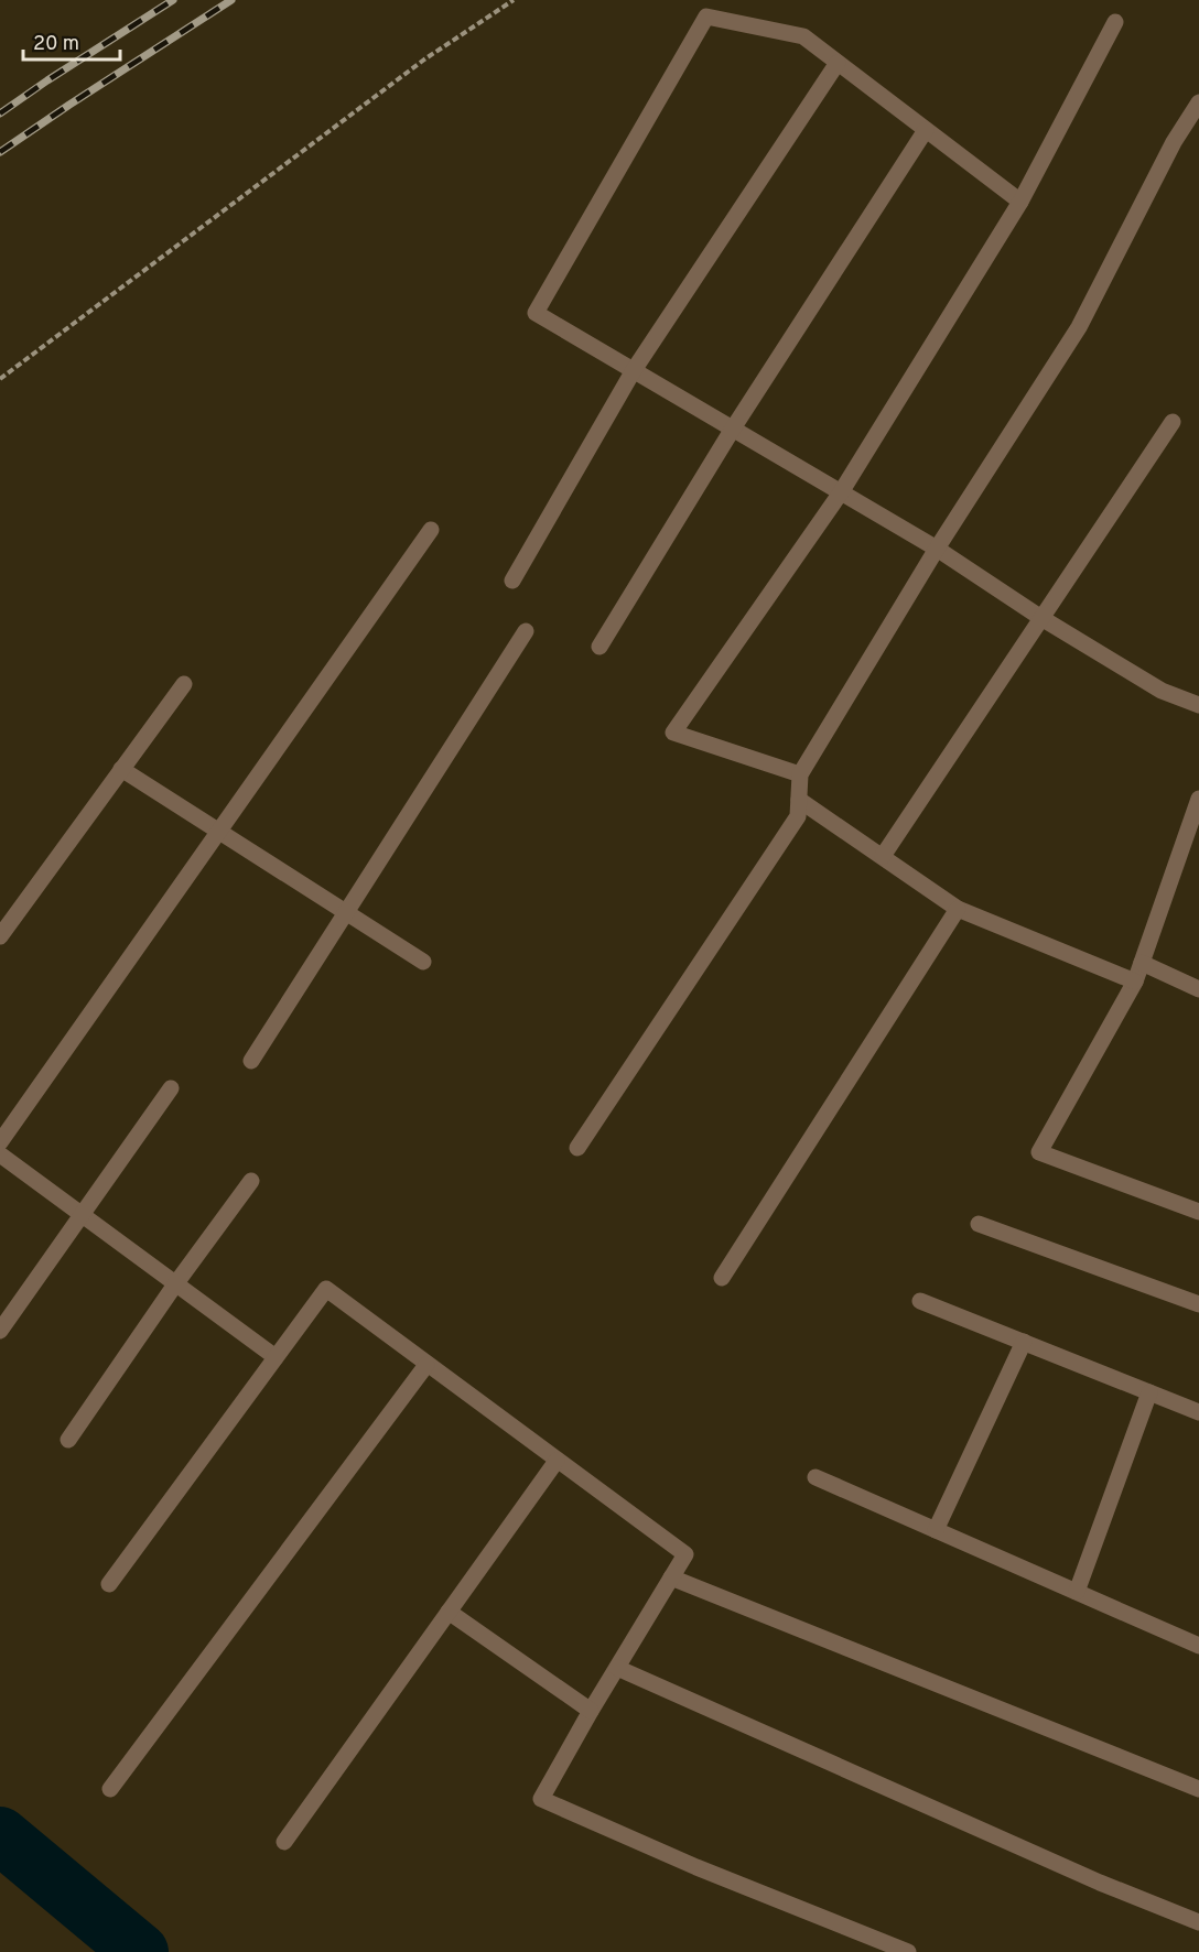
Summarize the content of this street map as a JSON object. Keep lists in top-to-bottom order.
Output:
{
  "scale_bar": "20 m"
}
